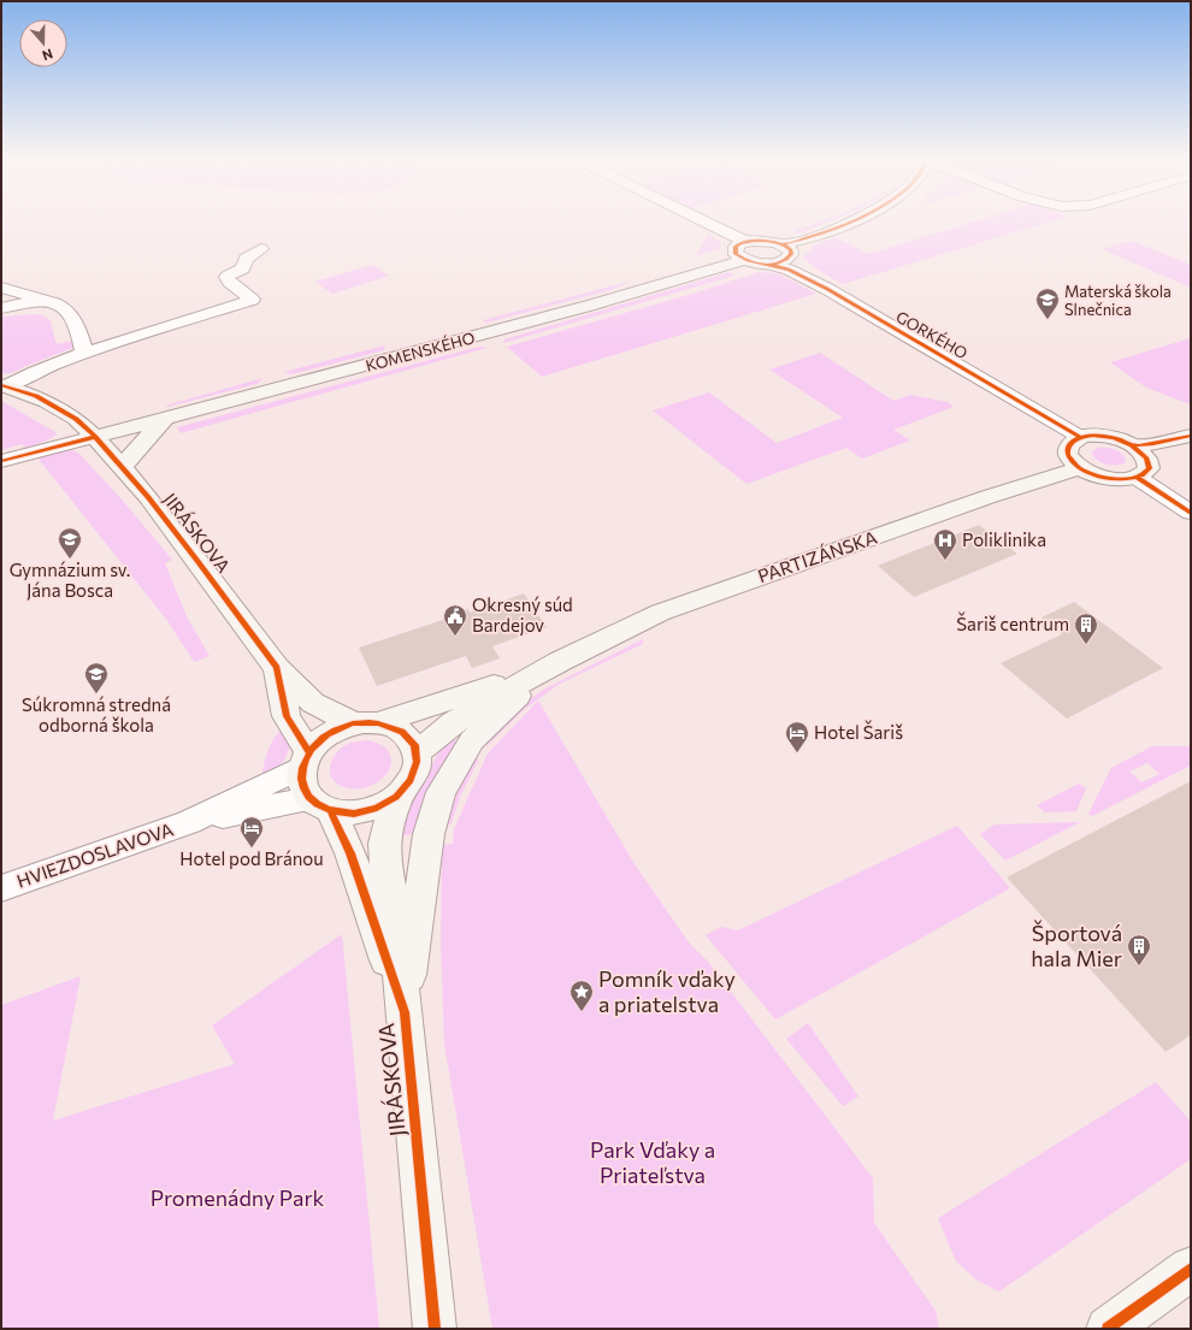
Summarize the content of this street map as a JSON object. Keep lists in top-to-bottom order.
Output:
{
  "streets": {
    "street": [
      "GORKÉHO",
      "KOMENSKÉHO",
      "JIRÁSKOVA",
      "PARTIZÁNSKA",
      "HVIEZDOSLAVOVA"
    ]
  },
  "crossings": [
    ["KOMENSKÉHO", "JIRÁSKOVA"],
    ["JIRÁSKOVA", "PARTIZÁNSKA"],
    ["JIRÁSKOVA", "HVIEZDOSLAVOVA"],
    ["PARTIZÁNSKA", "HVIEZDOSLAVOVA"]
  ],
  "parks": ["Park Vďaky a Priateľstva", "Promenádny Park"],
  "places": {
    "school or university": ["Materská škola Slnečnica", "Gymnázium sv. Jána Bosca", "Súkromná stredná odborná škola"],
    "hospital": ["Poliklinika"],
    "public building": ["Okresný súd Bardejov"],
    "building": ["Šariš centrum", "Športová hala Mier"],
    "hotel": ["Hotel Šariš", "Hotel pod Bránou"],
    "place": ["Pomník vďaky a priatelstva"]
  },
  "north": "bottom"
}
